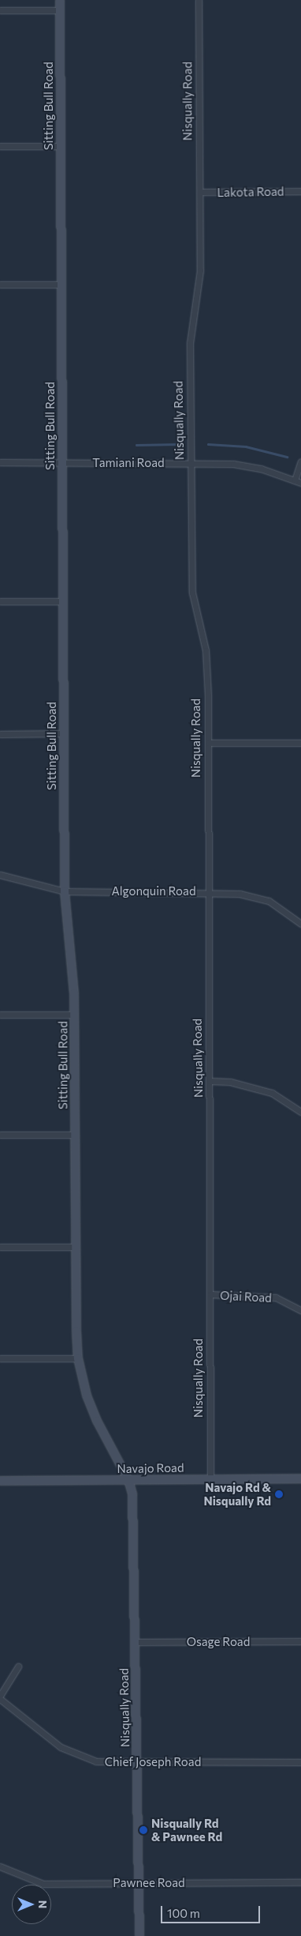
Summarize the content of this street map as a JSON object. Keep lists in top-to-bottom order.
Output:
{
  "streets": {
    "street": [
      "Nisqually Road",
      "Sitting Bull Road",
      "Lakota Road",
      "Tamiani Road",
      "Algonquin Road",
      "Ojai Road",
      "Navajo Road",
      "Osage Road",
      "Chief Joseph Road",
      "Pawnee Road"
    ]
  },
  "crossings": [
    ["Nisqually Road", "Sitting Bull Road"],
    ["Nisqually Road", "Lakota Road"],
    ["Nisqually Road", "Tamiani Road"],
    ["Nisqually Road", "Algonquin Road"],
    ["Nisqually Road", "Ojai Road"],
    ["Nisqually Road", "Navajo Road"],
    ["Nisqually Road", "Osage Road"],
    ["Nisqually Road", "Chief Joseph Road"],
    ["Nisqually Road", "Pawnee Road"],
    ["Sitting Bull Road", "Tamiani Road"],
    ["Sitting Bull Road", "Algonquin Road"],
    ["Sitting Bull Road", "Navajo Road"]
  ],
  "places": ["Navajo Rd & Nisqually Rd", "Nisqually Rd & Pawnee Rd"],
  "scale_bar": "100 m",
  "north": "right"
}
